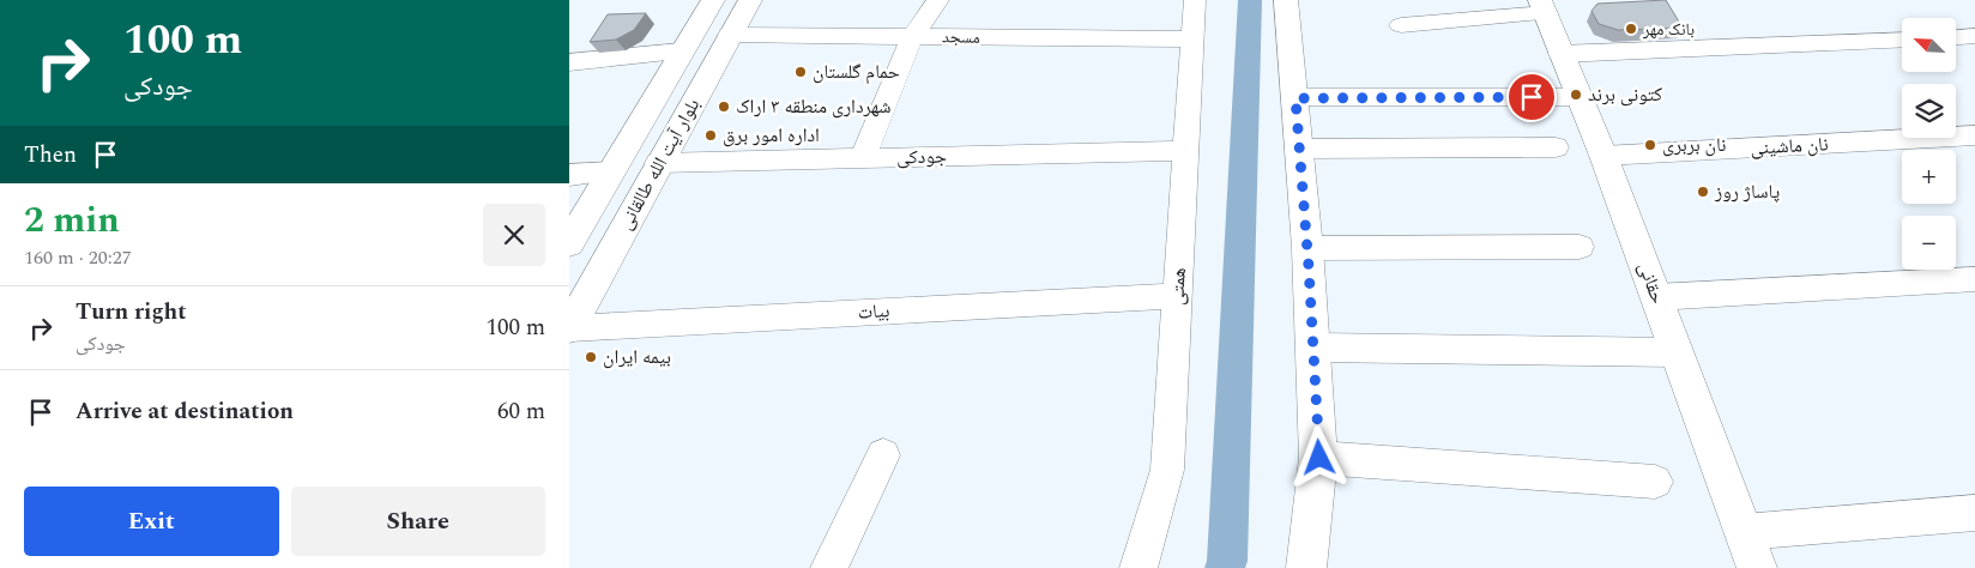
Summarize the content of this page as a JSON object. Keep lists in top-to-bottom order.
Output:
{
  "streets": {
    "street": [
      "مسجد",
      "نان ماشینی",
      "جودکی",
      "بلوار آیت الله طالقانی",
      "حقانی",
      "همتی",
      "بیات"
    ]
  },
  "crossings": [
    ["مسجد", "بلوار آیت الله طالقانی"],
    ["مسجد", "همتی"],
    ["نان ماشینی", "حقانی"],
    ["جودکی", "بلوار آیت الله طالقانی"],
    ["جودکی", "همتی"],
    ["بلوار آیت الله طالقانی", "بیات"],
    ["همتی", "بیات"]
  ],
  "places": [
    "بانک مهر",
    "حمام گلستان",
    "کتونی برند",
    "شهرداری منطقه ۳ اراک",
    "اداره امور برق",
    "نان بربری",
    "پاساژ روز",
    "بیمه ایران"
  ],
  "north": "top left",
  "page": {
    "turn": ["100 m", "جودکی"],
    "map_buttons": ["+", "−"],
    "then": "Then",
    "heading": ["2 min", "160 m · 20:27"],
    "list": [
      {
        "name": "Turn right",
        "note": "جودکی",
        "value": "100 m"
      },
      {
        "name": "Arrive at destination",
        "value": "60 m"
      }
    ],
    "buttons": ["Exit", "Share"]
  }
}
